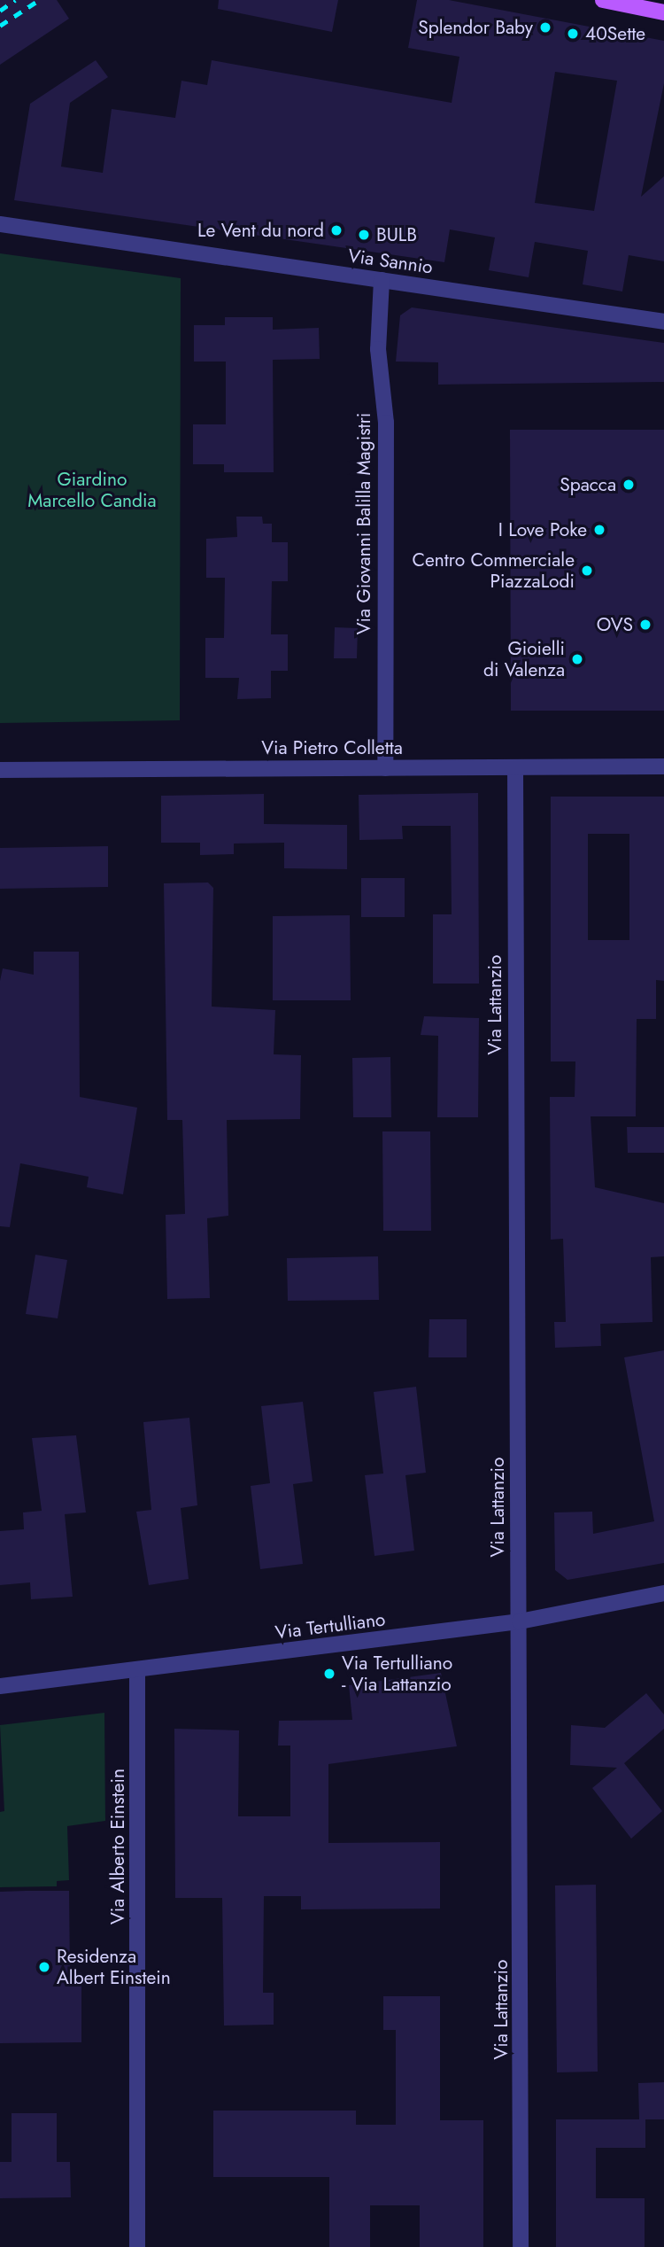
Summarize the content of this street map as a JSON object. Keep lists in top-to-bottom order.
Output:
{
  "streets": {
    "street": [
      "Via Sannio",
      "Via Giovanni Balilla Magistri",
      "Via Pietro Colletta",
      "Via Lattanzio",
      "Via Tertulliano",
      "Via Alberto Einstein"
    ]
  },
  "crossings": [
    ["Via Sannio", "Via Giovanni Balilla Magistri"],
    ["Via Giovanni Balilla Magistri", "Via Pietro Colletta"],
    ["Via Pietro Colletta", "Via Lattanzio"],
    ["Via Lattanzio", "Via Tertulliano"],
    ["Via Tertulliano", "Via Alberto Einstein"]
  ],
  "parks": ["Giardino Marcello Candia"],
  "places": [
    "Splendor Baby",
    "40Sette",
    "Le Vent du nord",
    "BULB",
    "Spacca",
    "I Love Poke",
    "Centro Commerciale PiazzaLodi",
    "OVS",
    "Gioielli di Valenza",
    "Via Tertulliano - Via Lattanzio",
    "Residenza Albert Einstein"
  ]
}
